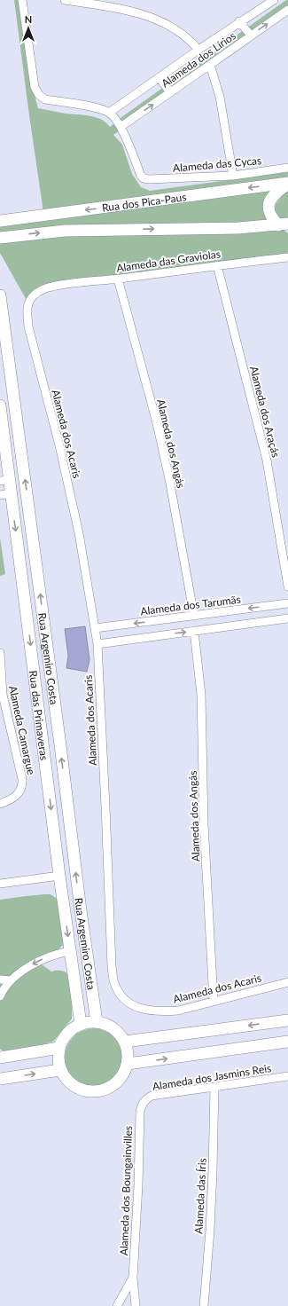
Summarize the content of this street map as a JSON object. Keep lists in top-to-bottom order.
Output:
{
  "streets": {
    "street": [
      "Alameda dos Lírios",
      "Alameda das Cycas",
      "Rua dos Pica-Paus",
      "Alameda das Graviolas",
      "Alameda dos Araçás",
      "Alameda dos Acaris",
      "Alameda dos Angás",
      "Alameda dos Tarumãs",
      "Rua Argemiro Costa",
      "Rua das Primaveras",
      "Alameda Camargue",
      "Alameda dos Jasmins Reis",
      "Alameda dos Boungainvilles",
      "Alameda das Íris"
    ]
  },
  "crossings": [
    ["Alameda dos Lírios", "Alameda das Cycas"],
    ["Alameda das Graviolas", "Alameda dos Araçás"],
    ["Alameda das Graviolas", "Alameda dos Acaris"],
    ["Alameda das Graviolas", "Alameda dos Angás"],
    ["Alameda dos Acaris", "Alameda dos Angás"],
    ["Alameda dos Acaris", "Alameda dos Tarumãs"],
    ["Alameda dos Angás", "Alameda dos Tarumãs"],
    ["Rua Argemiro Costa", "Rua das Primaveras"],
    ["Alameda dos Jasmins Reis", "Alameda dos Boungainvilles"],
    ["Alameda dos Jasmins Reis", "Alameda das Íris"]
  ],
  "one_way": ["Rua Argemiro Costa", "Rua das Primaveras"],
  "north": "top"
}
